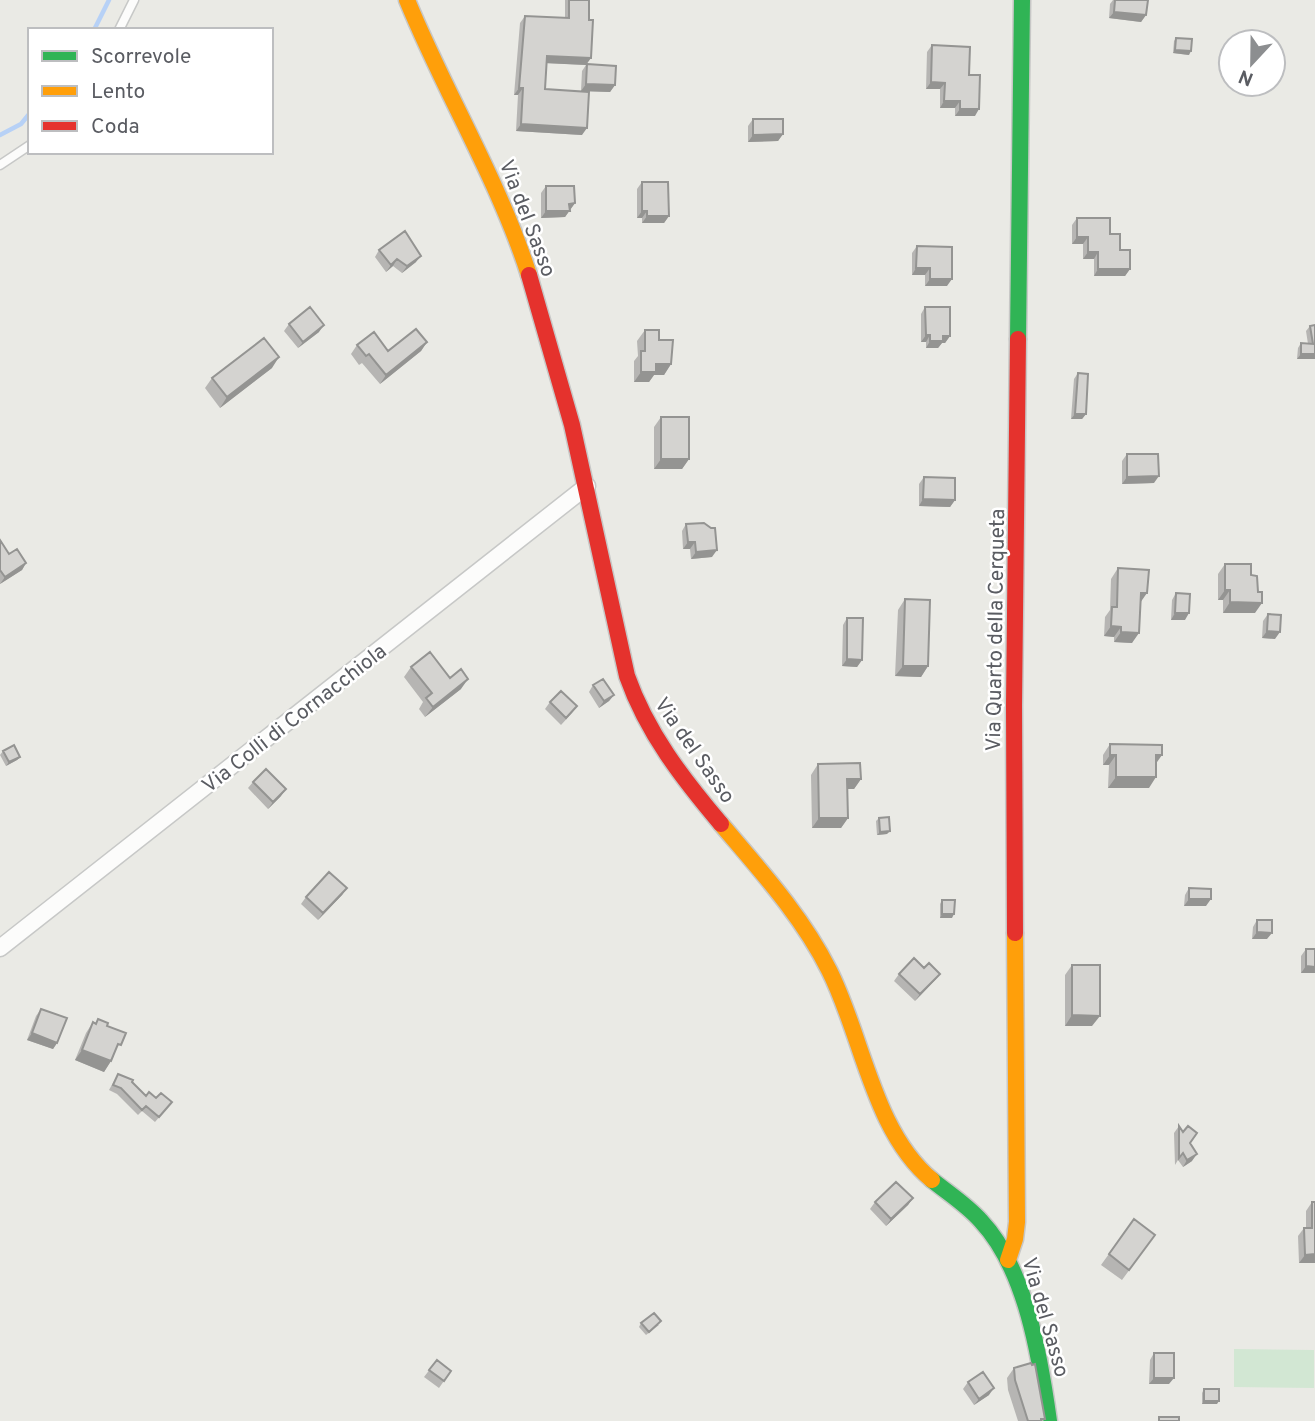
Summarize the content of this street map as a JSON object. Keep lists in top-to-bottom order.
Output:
{
  "streets": {
    "street": ["Via del Sasso", "Via Quarto della Cerqueta", "Via Colli di Cornacchiola"]
  },
  "crossings": [
    ["Via del Sasso", "Via Quarto della Cerqueta"],
    ["Via del Sasso", "Via Colli di Cornacchiola"]
  ],
  "legend": ["Scorrevole", "Lento", "Coda"],
  "north": "bottom"
}
